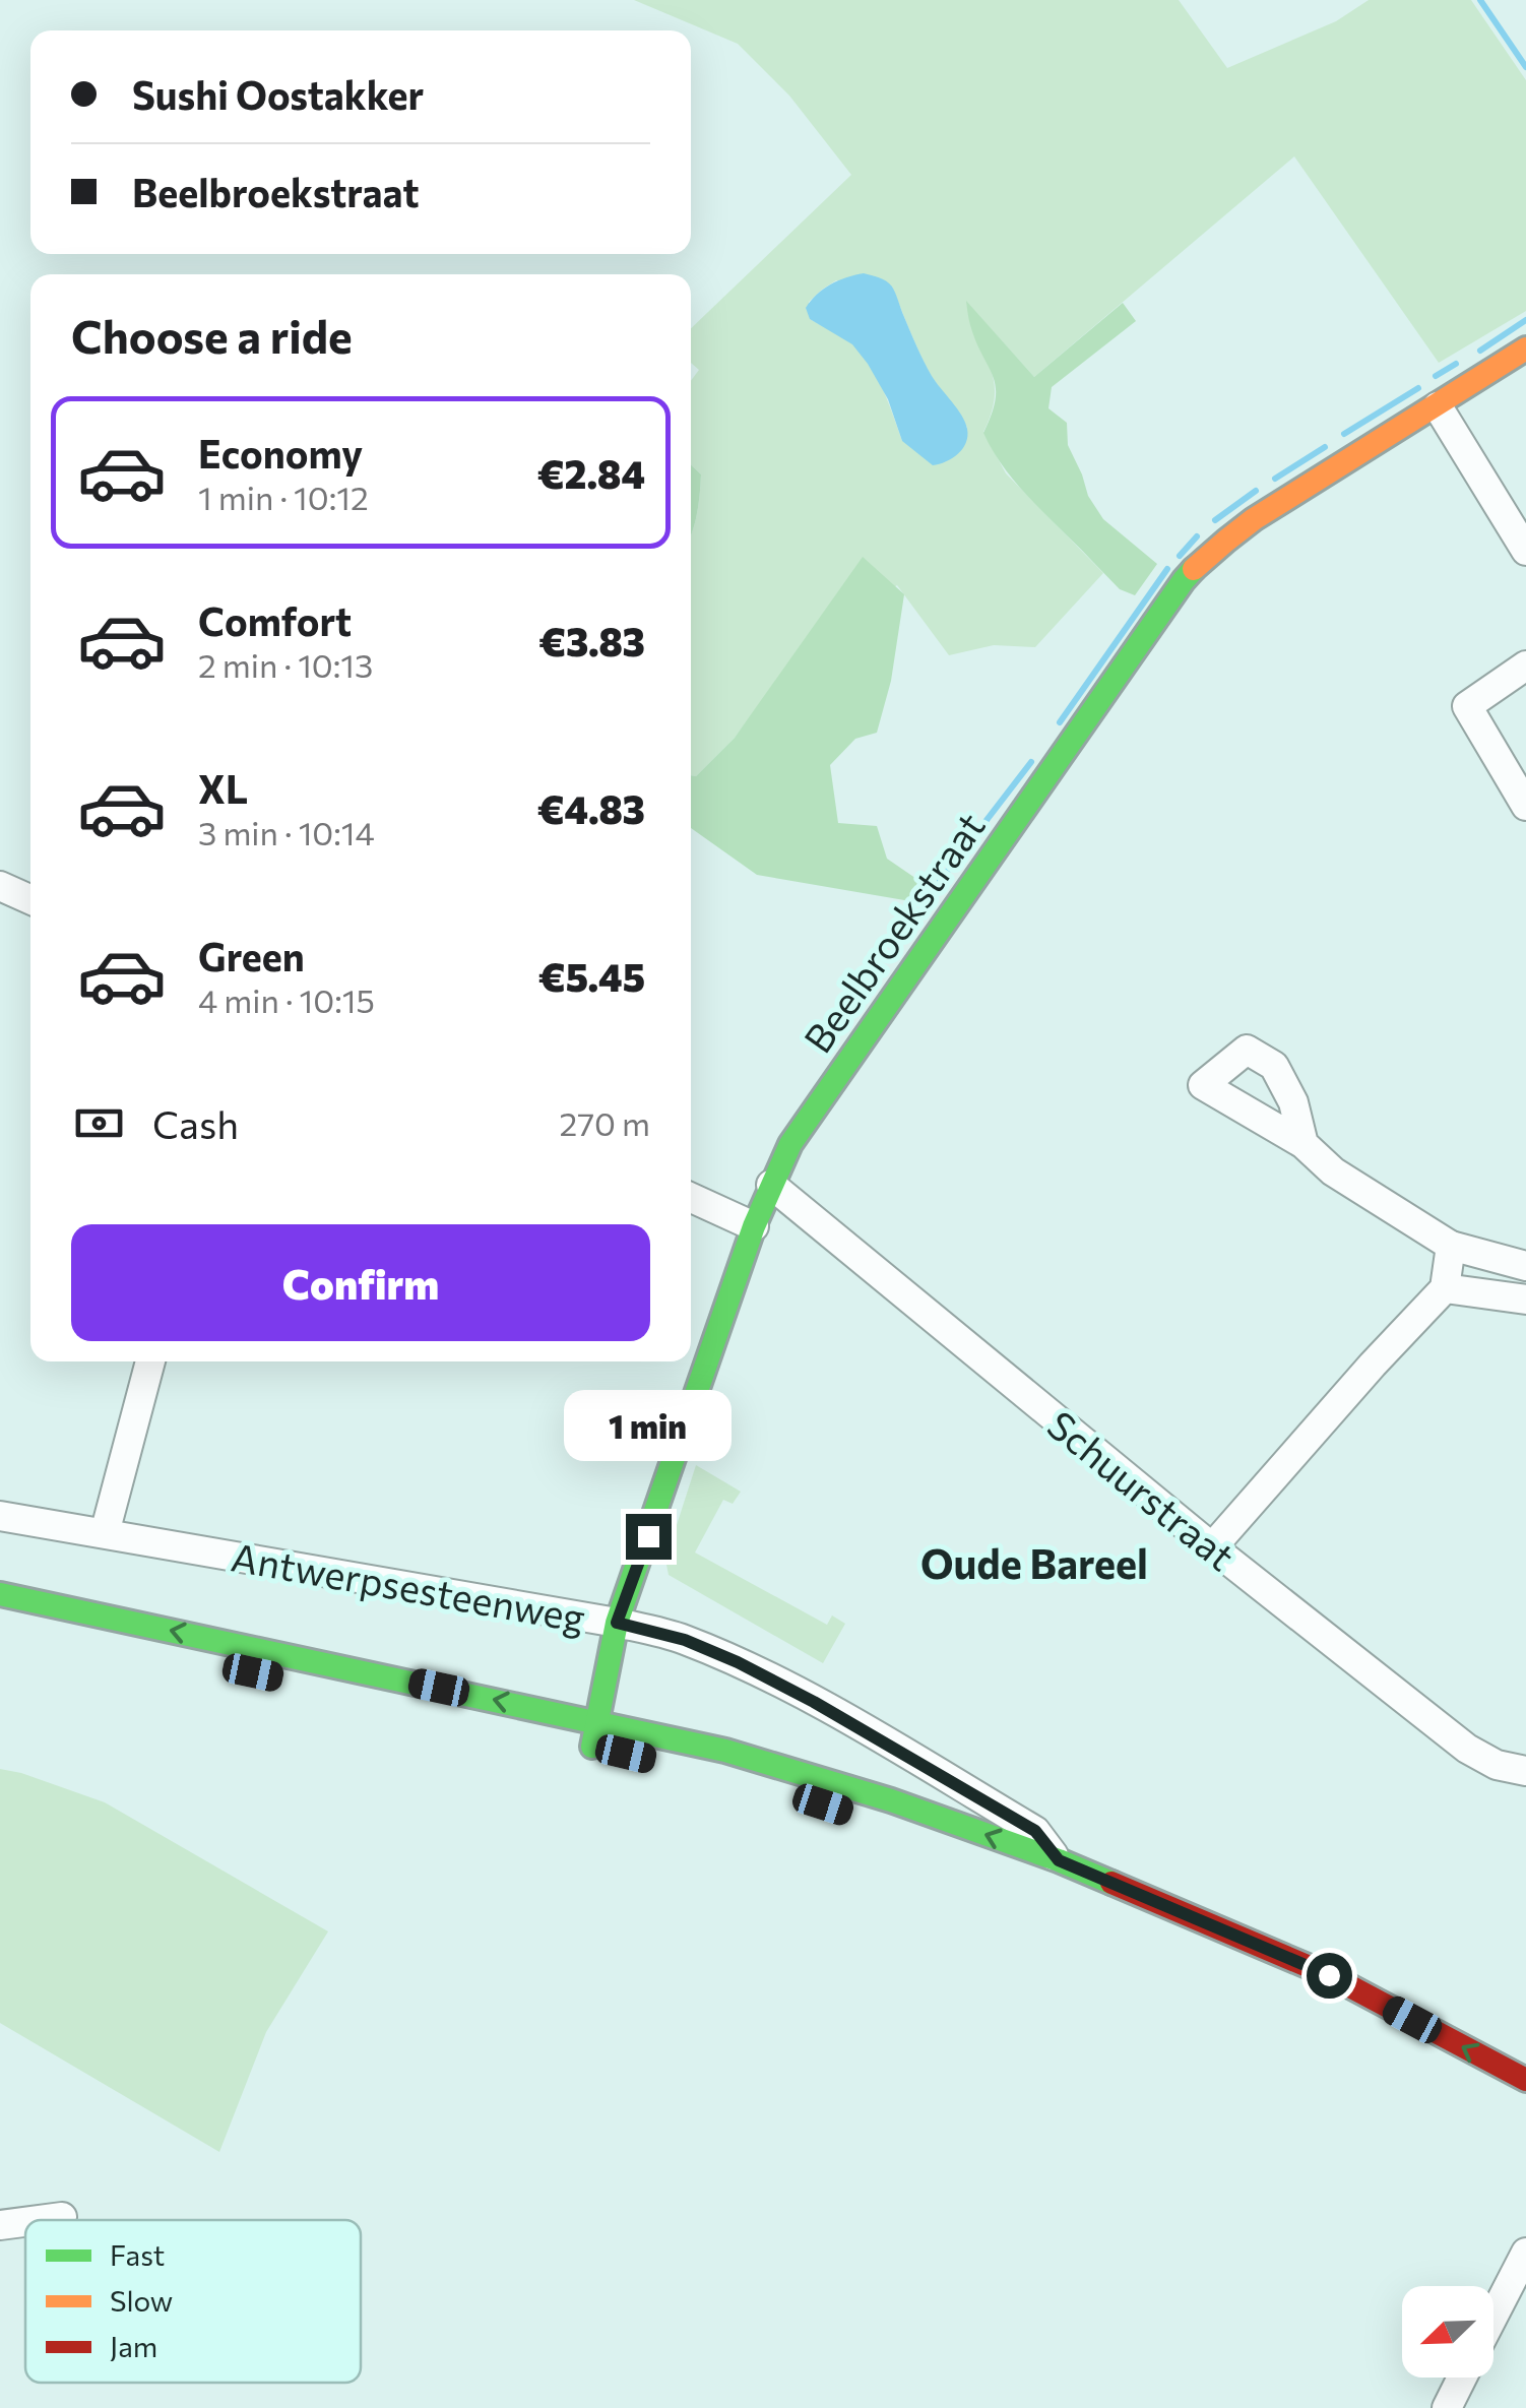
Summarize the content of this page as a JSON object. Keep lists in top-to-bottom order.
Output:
{
  "streets": {
    "main road": ["Beelbroekstraat", "Antwerpsesteenweg"],
    "street": ["Schuurstraat"]
  },
  "crossings": [
    ["Beelbroekstraat", "Schuurstraat"],
    ["Beelbroekstraat", "Antwerpsesteenweg"]
  ],
  "districts": ["Oude Bareel"],
  "legend": ["Fast", "Slow", "Jam"],
  "north": "bottom left",
  "page": {
    "banner": ["Sushi Oostakker", "Beelbroekstraat"],
    "heading": "Choose a ride",
    "list": [
      {
        "name": "Economy",
        "note": "1 min · 10:12",
        "value": "€2.84"
      },
      {
        "name": "Comfort",
        "note": "2 min · 10:13",
        "value": "€3.83"
      },
      {
        "name": "XL",
        "note": "3 min · 10:14",
        "value": "€4.83"
      },
      {
        "name": "Green",
        "note": "4 min · 10:15",
        "value": "€5.45"
      }
    ],
    "pay": ["Cash", "270 m"],
    "buttons": "Confirm",
    "bubble": "1 min"
  }
}
